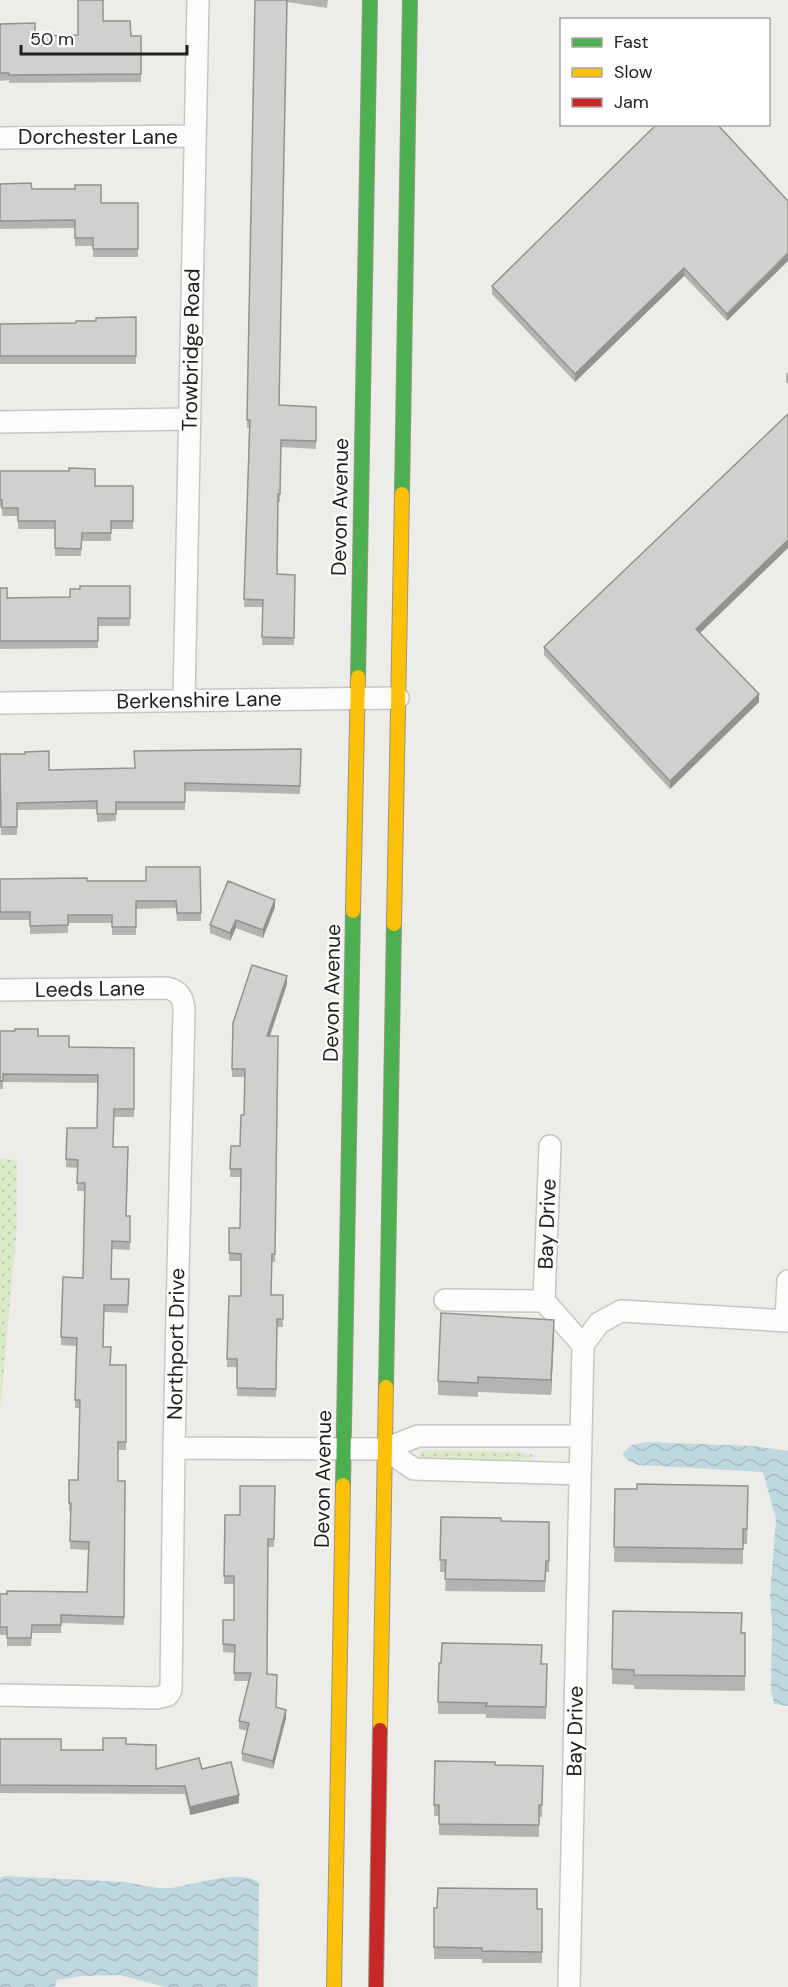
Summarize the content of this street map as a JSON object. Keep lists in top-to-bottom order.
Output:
{
  "streets": {
    "main road": ["Devon Avenue"],
    "street": [
      "Dorchester Lane",
      "Trowbridge Road",
      "Berkenshire Lane",
      "Leeds Lane",
      "Bay Drive",
      "Northport Drive"
    ]
  },
  "crossings": [
    ["Dorchester Lane", "Trowbridge Road"],
    ["Trowbridge Road", "Berkenshire Lane"],
    ["Devon Avenue", "Berkenshire Lane"],
    ["Leeds Lane", "Northport Drive"]
  ],
  "legend": ["Fast", "Slow", "Jam"],
  "scale_bar": "50 m"
}
